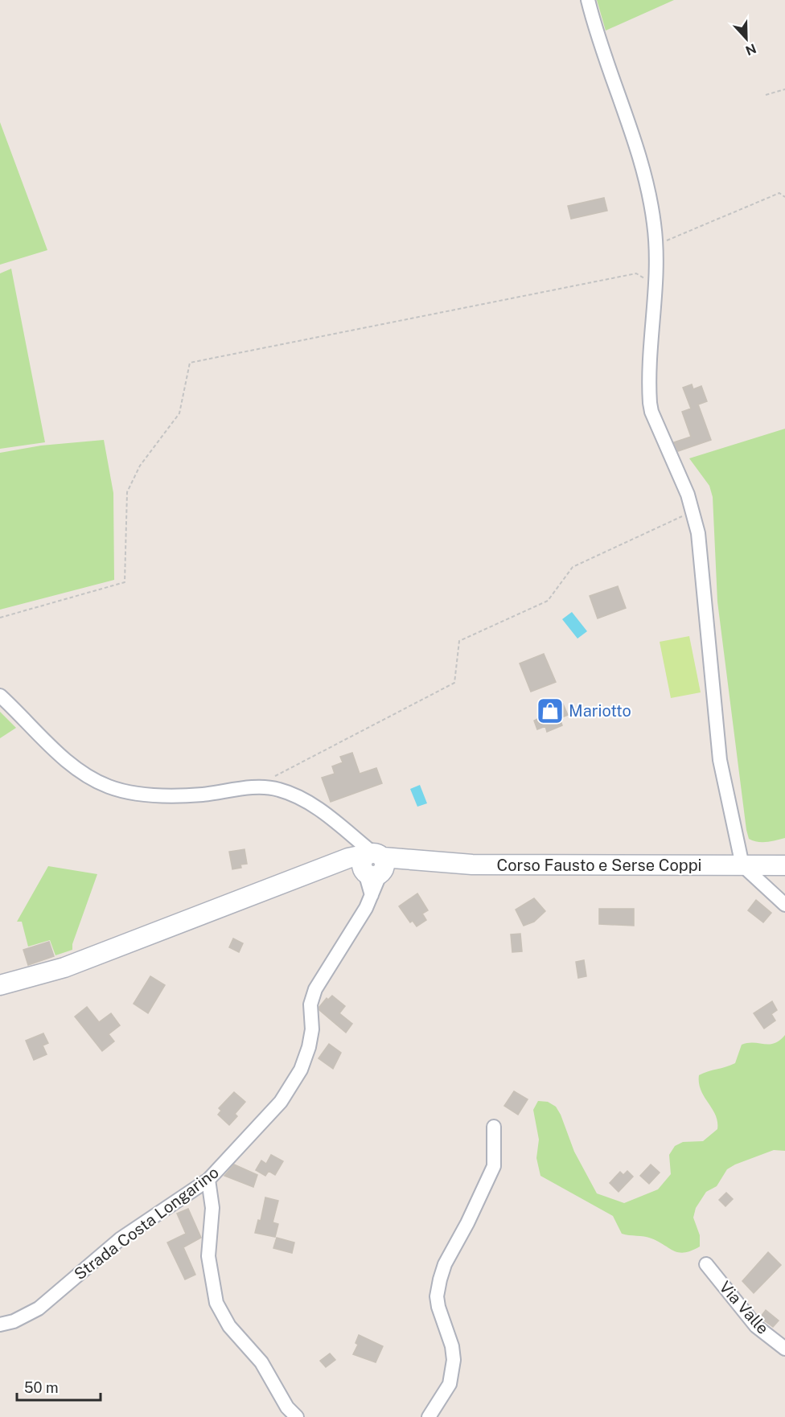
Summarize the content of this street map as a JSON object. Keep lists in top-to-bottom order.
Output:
{
  "streets": {
    "street": ["Corso Fausto e Serse Coppi", "Strada Costa Longarino", "Via Valle"]
  },
  "crossings": [
    ["Corso Fausto e Serse Coppi", "Strada Costa Longarino"]
  ],
  "places": {
    "shop": ["Mariotto"]
  },
  "scale_bar": "50 m",
  "north": "bottom"
}
